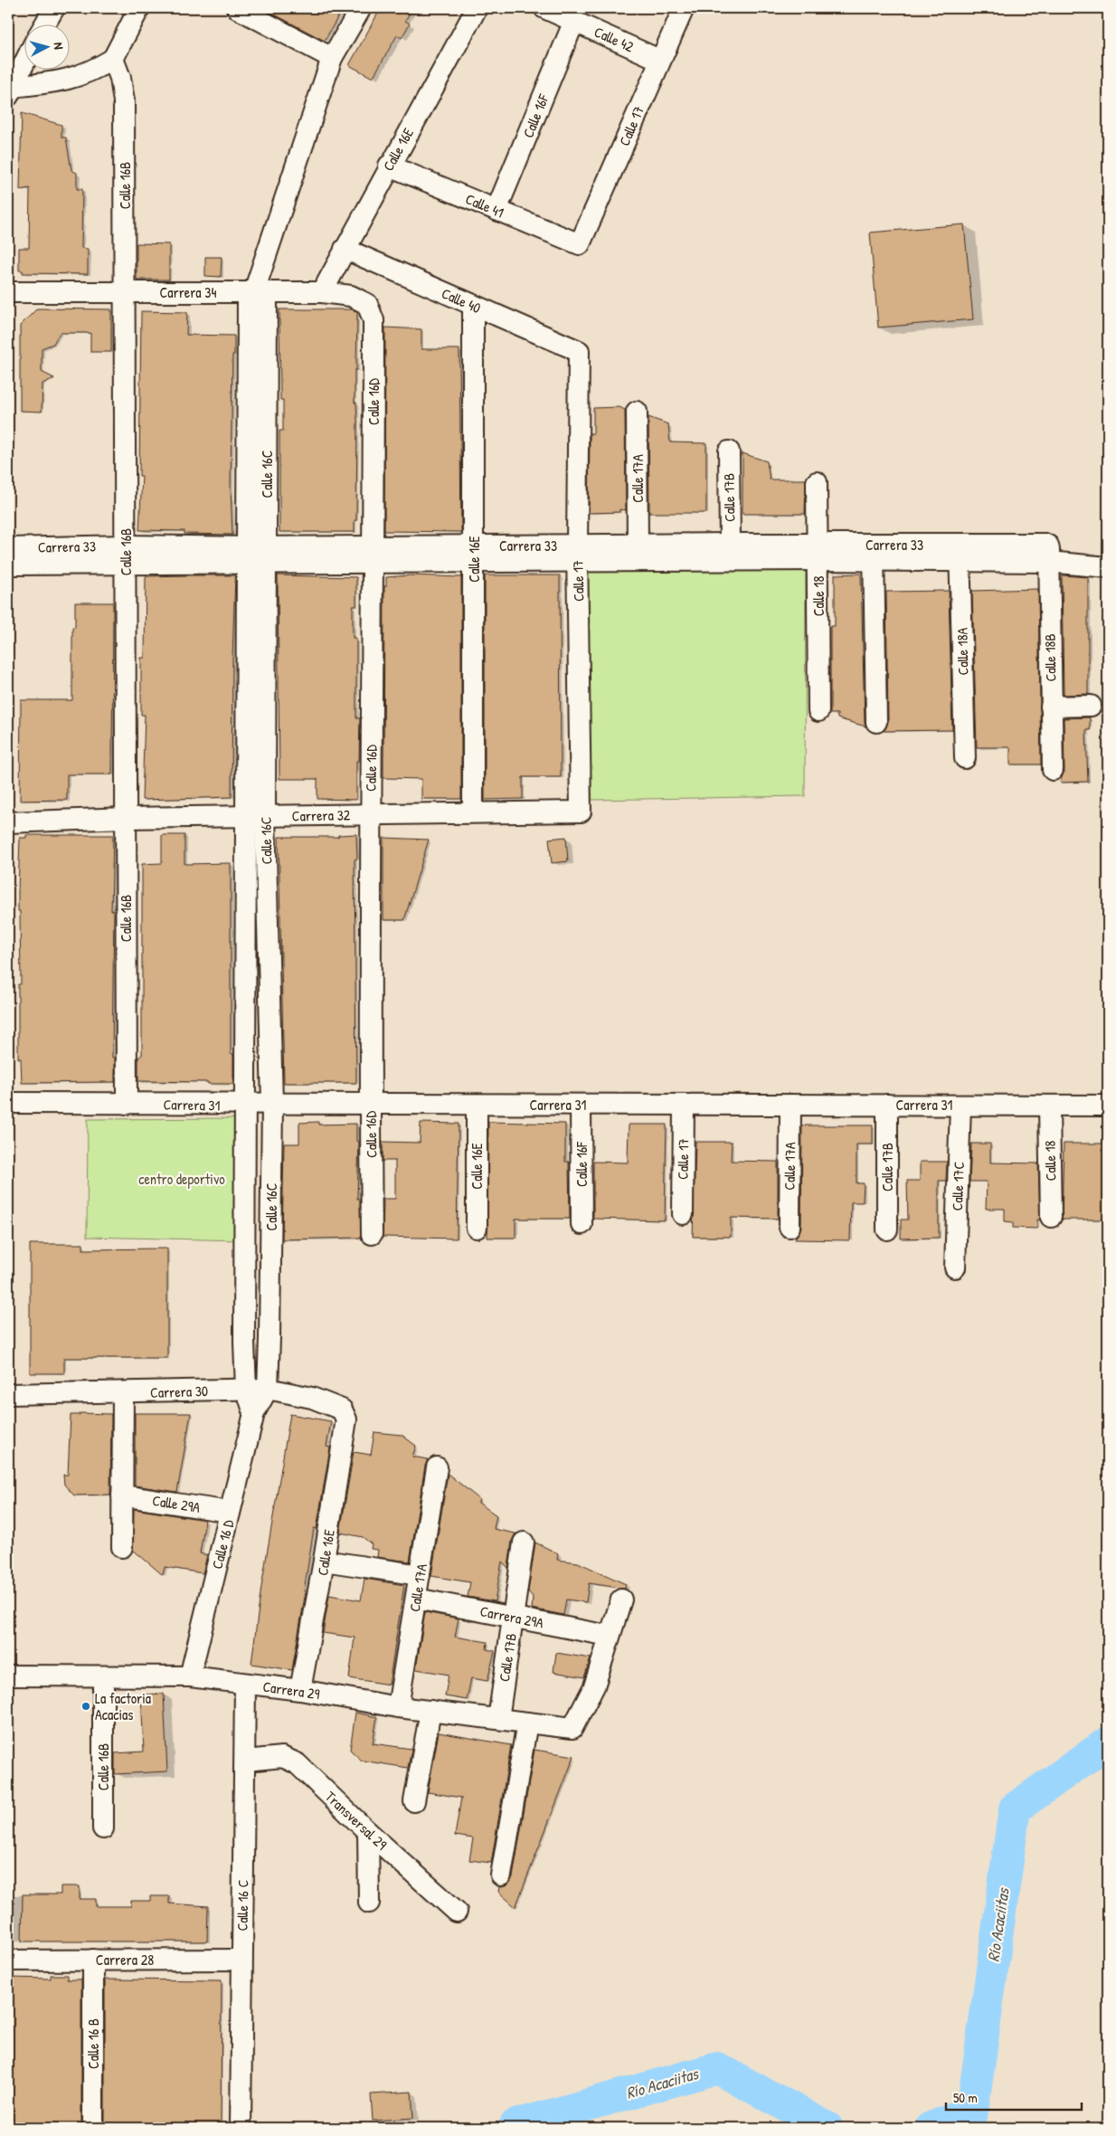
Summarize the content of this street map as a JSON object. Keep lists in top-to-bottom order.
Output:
{
  "streets": {
    "street": [
      "Calle 42",
      "Calle 16F",
      "Calle 17",
      "Calle 16E",
      "Calle 16B",
      "Calle 41",
      "Carrera 34",
      "Calle 40",
      "Calle 16D",
      "Calle 16C",
      "Calle 17A",
      "Calle 17B",
      "Carrera 33",
      "Calle 18",
      "Calle 18A",
      "Calle 18B",
      "Carrera 32",
      "Carrera 31",
      "Calle 17C",
      "Carrera 30",
      "Calle 29A",
      "Calle 16 D",
      "Carrera 29A",
      "Carrera 29",
      "Transversal 29",
      "Calle 16 C",
      "Carrera 28",
      "Calle 16 B"
    ]
  },
  "crossings": [
    ["Calle 42", "Calle 16F"],
    ["Calle 42", "Calle 17"],
    ["Calle 16F", "Calle 41"],
    ["Calle 16F", "Carrera 31"],
    ["Calle 17", "Calle 41"],
    ["Calle 17", "Calle 40"],
    ["Calle 17", "Carrera 33"],
    ["Calle 17", "Carrera 32"],
    ["Calle 17", "Carrera 31"],
    ["Calle 16E", "Calle 41"],
    ["Calle 16E", "Carrera 34"],
    ["Calle 16E", "Calle 40"],
    ["Calle 16E", "Carrera 33"],
    ["Calle 16E", "Carrera 32"],
    ["Calle 16E", "Carrera 31"],
    ["Calle 16E", "Carrera 30"],
    ["Calle 16E", "Carrera 29"],
    ["Calle 16B", "Carrera 34"],
    ["Calle 16B", "Carrera 33"],
    ["Calle 16B", "Carrera 32"],
    ["Calle 16B", "Carrera 31"],
    ["Calle 16B", "Carrera 29"],
    ["Carrera 34", "Calle 16D"],
    ["Carrera 34", "Calle 16C"],
    ["Calle 16D", "Carrera 33"],
    ["Calle 16D", "Carrera 32"],
    ["Calle 16D", "Carrera 31"],
    ["Calle 16C", "Carrera 33"],
    ["Calle 16C", "Carrera 32"],
    ["Calle 16C", "Carrera 31"],
    ["Calle 16C", "Carrera 30"],
    ["Calle 16C", "Calle 16 D"],
    ["Calle 17A", "Carrera 33"],
    ["Calle 17A", "Carrera 31"],
    ["Calle 17A", "Carrera 29A"],
    ["Calle 17A", "Carrera 29"],
    ["Calle 17B", "Carrera 33"],
    ["Calle 17B", "Carrera 31"],
    ["Calle 17B", "Carrera 29A"],
    ["Calle 17B", "Carrera 29"],
    ["Carrera 33", "Calle 18"],
    ["Carrera 33", "Calle 18A"],
    ["Carrera 33", "Calle 18B"],
    ["Calle 18", "Carrera 31"],
    ["Carrera 31", "Calle 17C"],
    ["Carrera 30", "Calle 16 D"],
    ["Calle 29A", "Calle 16 D"],
    ["Calle 16 D", "Carrera 29"],
    ["Carrera 29A", "Carrera 29"],
    ["Carrera 29", "Calle 16 C"],
    ["Transversal 29", "Calle 16 C"],
    ["Calle 16 C", "Carrera 28"],
    ["Carrera 28", "Calle 16 B"]
  ],
  "water": ["Río Acaciitas"],
  "parks": ["centro deportivo"],
  "places": ["La factoria Acacias"],
  "scale_bar": "50 m",
  "north": "right"
}
